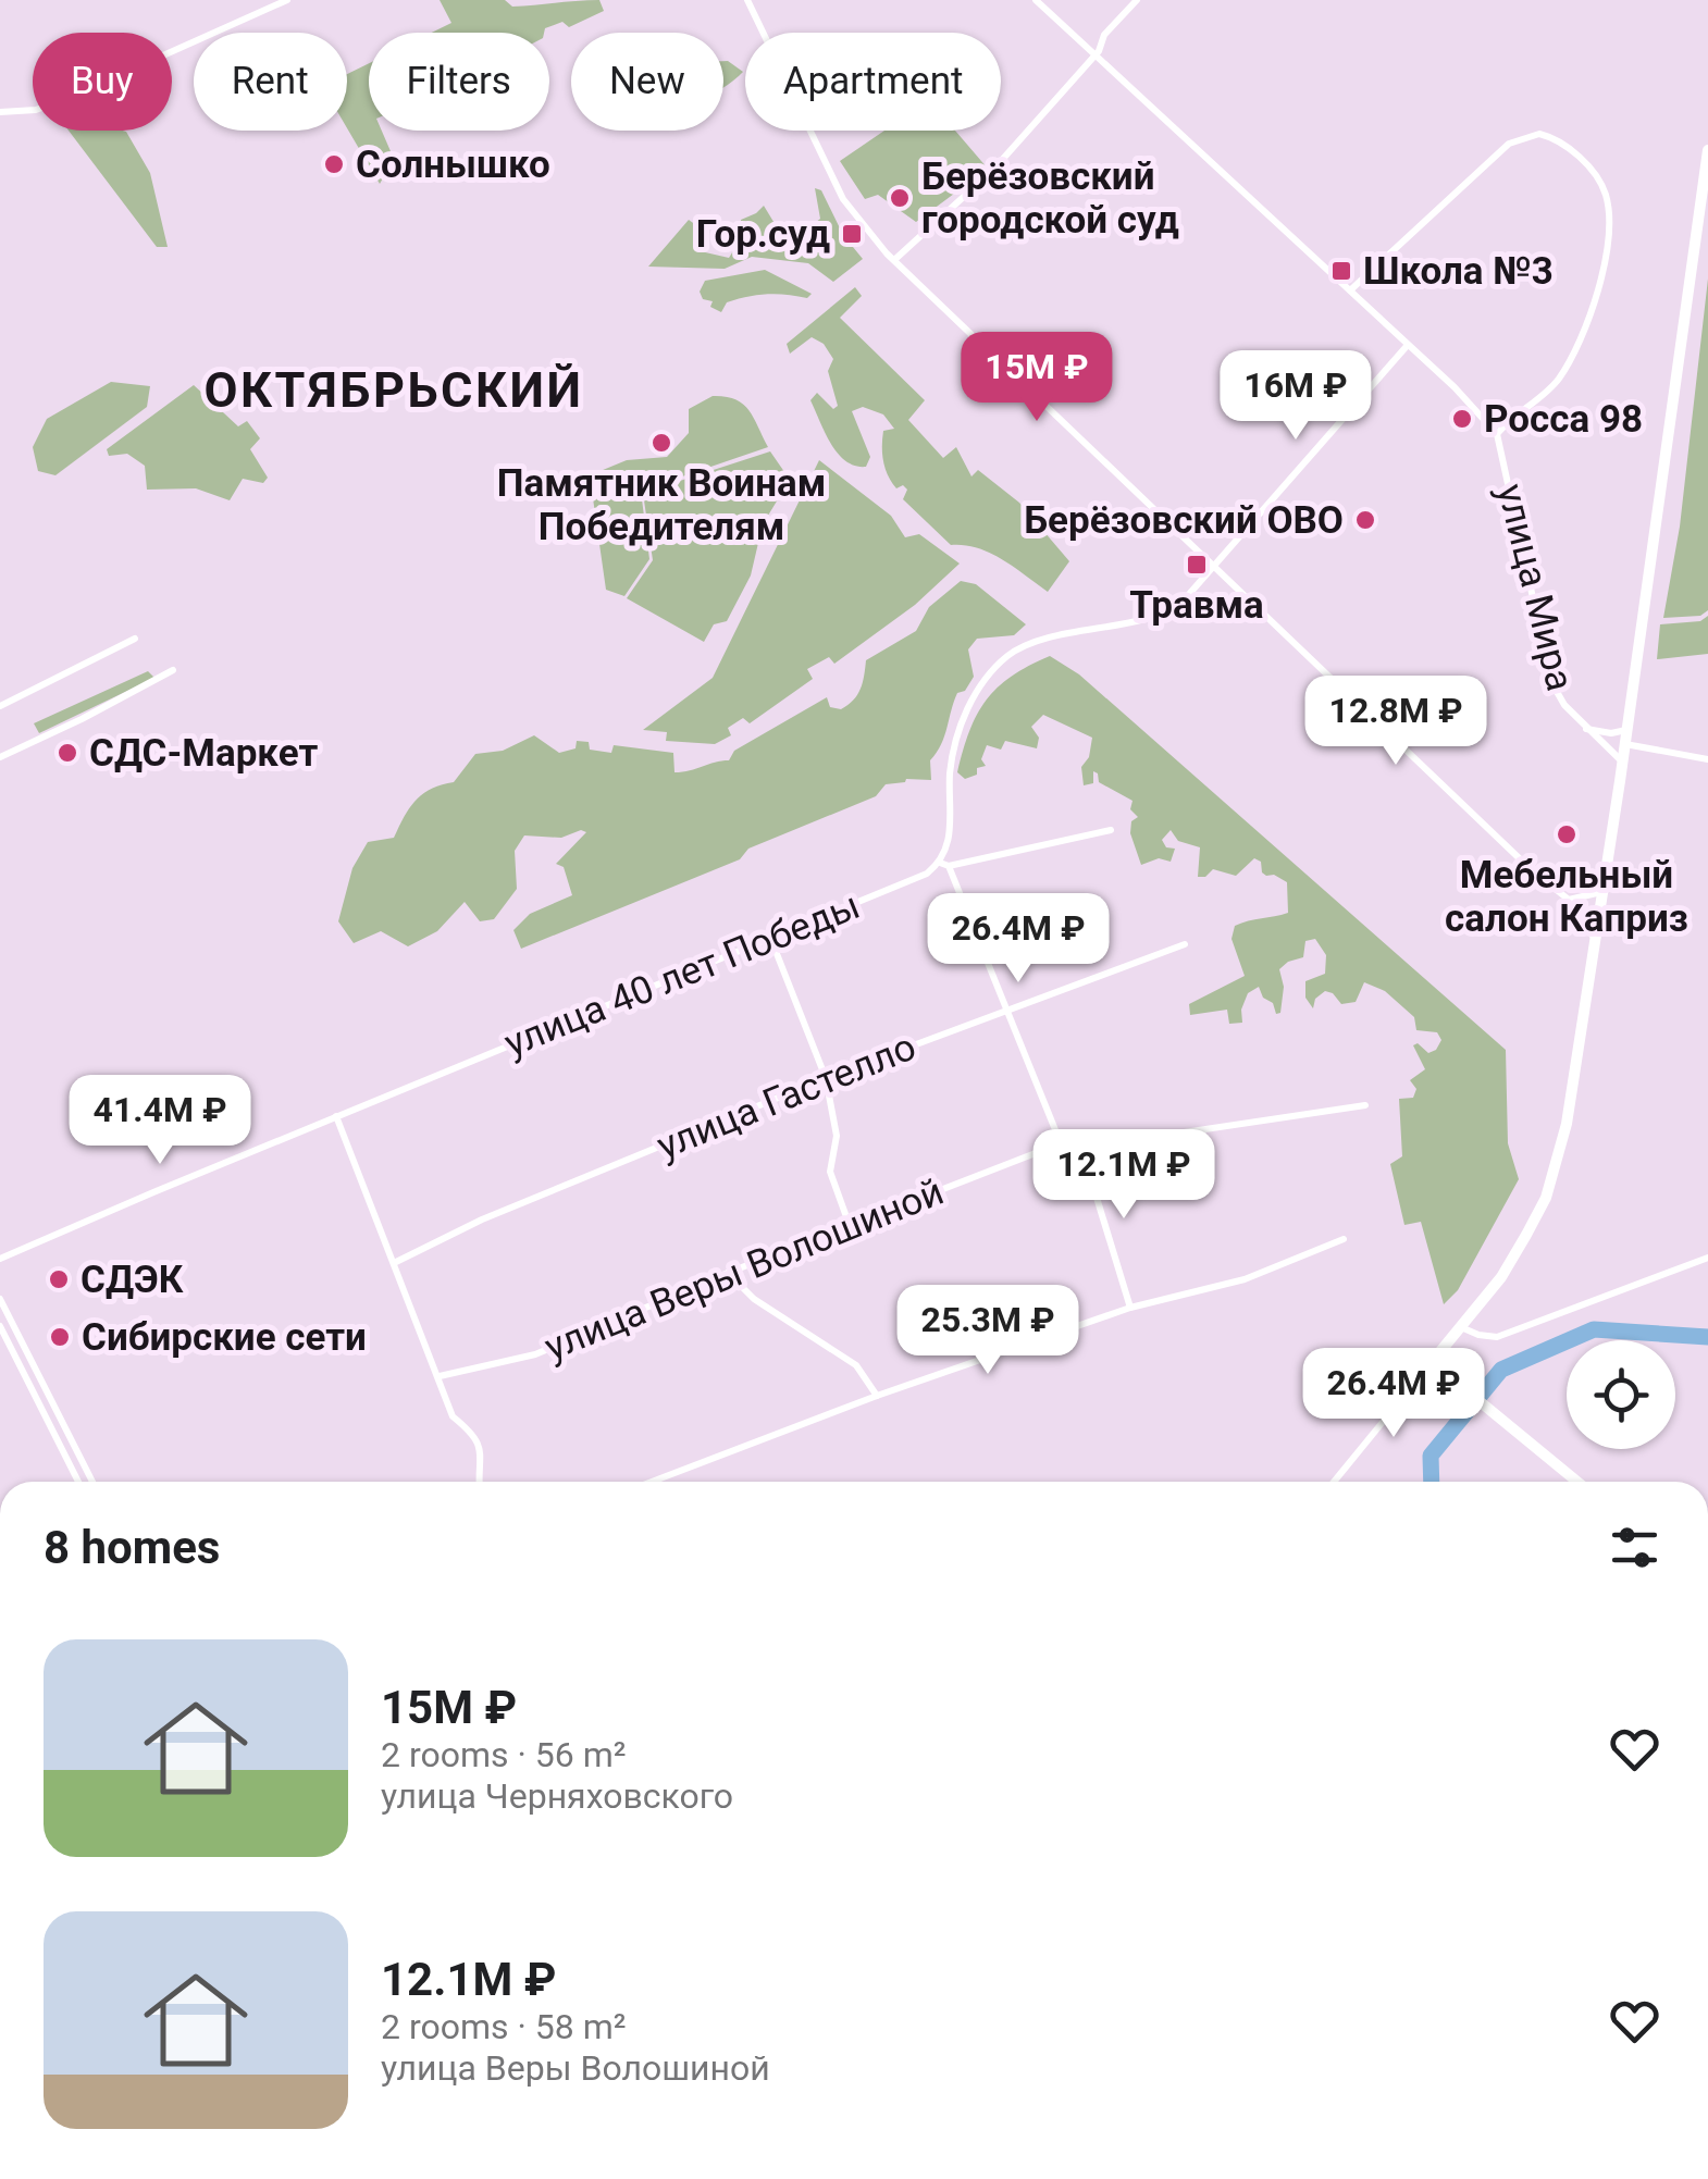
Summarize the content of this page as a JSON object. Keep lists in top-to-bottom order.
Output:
{
  "streets": {
    "street": [
      "улица Мира",
      "улица 40 лет Победы",
      "улица Гастелло",
      "улица Веры Волошиной"
    ]
  },
  "districts": ["ОКТЯБРЬСКИЙ"],
  "places": {
    "other": [
      "Солнышко",
      "Берёзовский городской суд",
      "Росса 98",
      "Памятник Воинам Победителям",
      "Берёзовский ОВО",
      "СДС-Маркет",
      "Мебельный салон Каприз",
      "СДЭК",
      "Сибирские сети"
    ],
    "transit": ["Гор.суд", "Школа №3", "Травма"]
  },
  "page": {
    "chip": [
      "Buy",
      "Rent",
      "Filters",
      "New",
      "Apartment"
    ],
    "price": [
      "15M ₽",
      "16M ₽",
      "12.8M ₽",
      "26.4M ₽",
      "41.4M ₽",
      "12.1M ₽",
      "25.3M ₽",
      "26.4M ₽"
    ],
    "heading": "8 homes",
    "list": [
      {
        "name": "15M ₽",
        "note": "2 rooms · 56 m² · улица Черняховского"
      },
      {
        "name": "12.1M ₽",
        "note": "2 rooms · 58 m² · улица Веры Волошиной"
      }
    ]
  }
}
